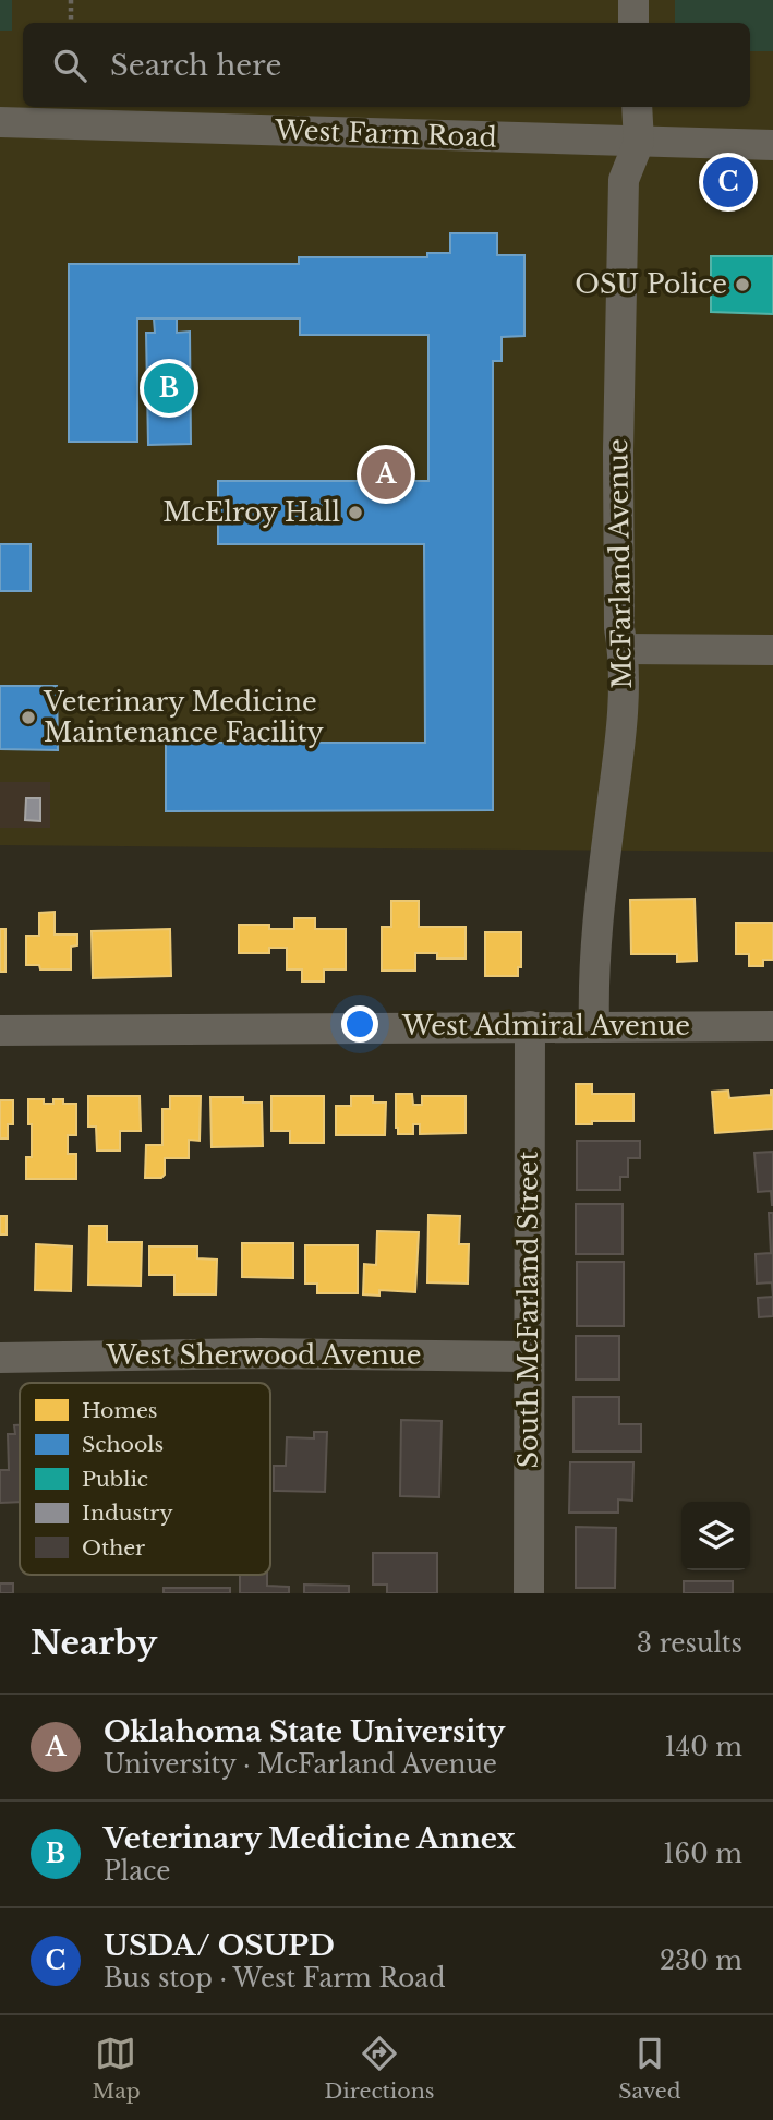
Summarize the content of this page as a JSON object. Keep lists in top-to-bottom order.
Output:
{
  "streets": {
    "street": [
      "West Farm Road",
      "McFarland Avenue",
      "West Admiral Avenue",
      "South McFarland Street",
      "West Sherwood Avenue"
    ]
  },
  "crossings": [
    ["West Farm Road", "McFarland Avenue"],
    ["McFarland Avenue", "West Admiral Avenue"],
    ["West Admiral Avenue", "South McFarland Street"],
    ["South McFarland Street", "West Sherwood Avenue"]
  ],
  "places": ["OSU Police", "McElroy Hall", "Veterinary Medicine Maintenance Facility"],
  "legend": [
    "Homes",
    "Schools",
    "Public",
    "Industry",
    "Other"
  ],
  "page": {
    "search": "Search here",
    "pins": ["C", "B", "A"],
    "heading": ["Nearby", "3 results"],
    "list": [
      {
        "mark": "A",
        "name": "Oklahoma State University",
        "note": "University · McFarland Avenue",
        "value": "140 m"
      },
      {
        "mark": "B",
        "name": "Veterinary Medicine Annex",
        "note": "Place",
        "value": "160 m"
      },
      {
        "mark": "C",
        "name": "USDA/ OSUPD",
        "note": "Bus stop · West Farm Road",
        "value": "230 m"
      }
    ],
    "nav": ["Map", "Directions", "Saved"]
  }
}
